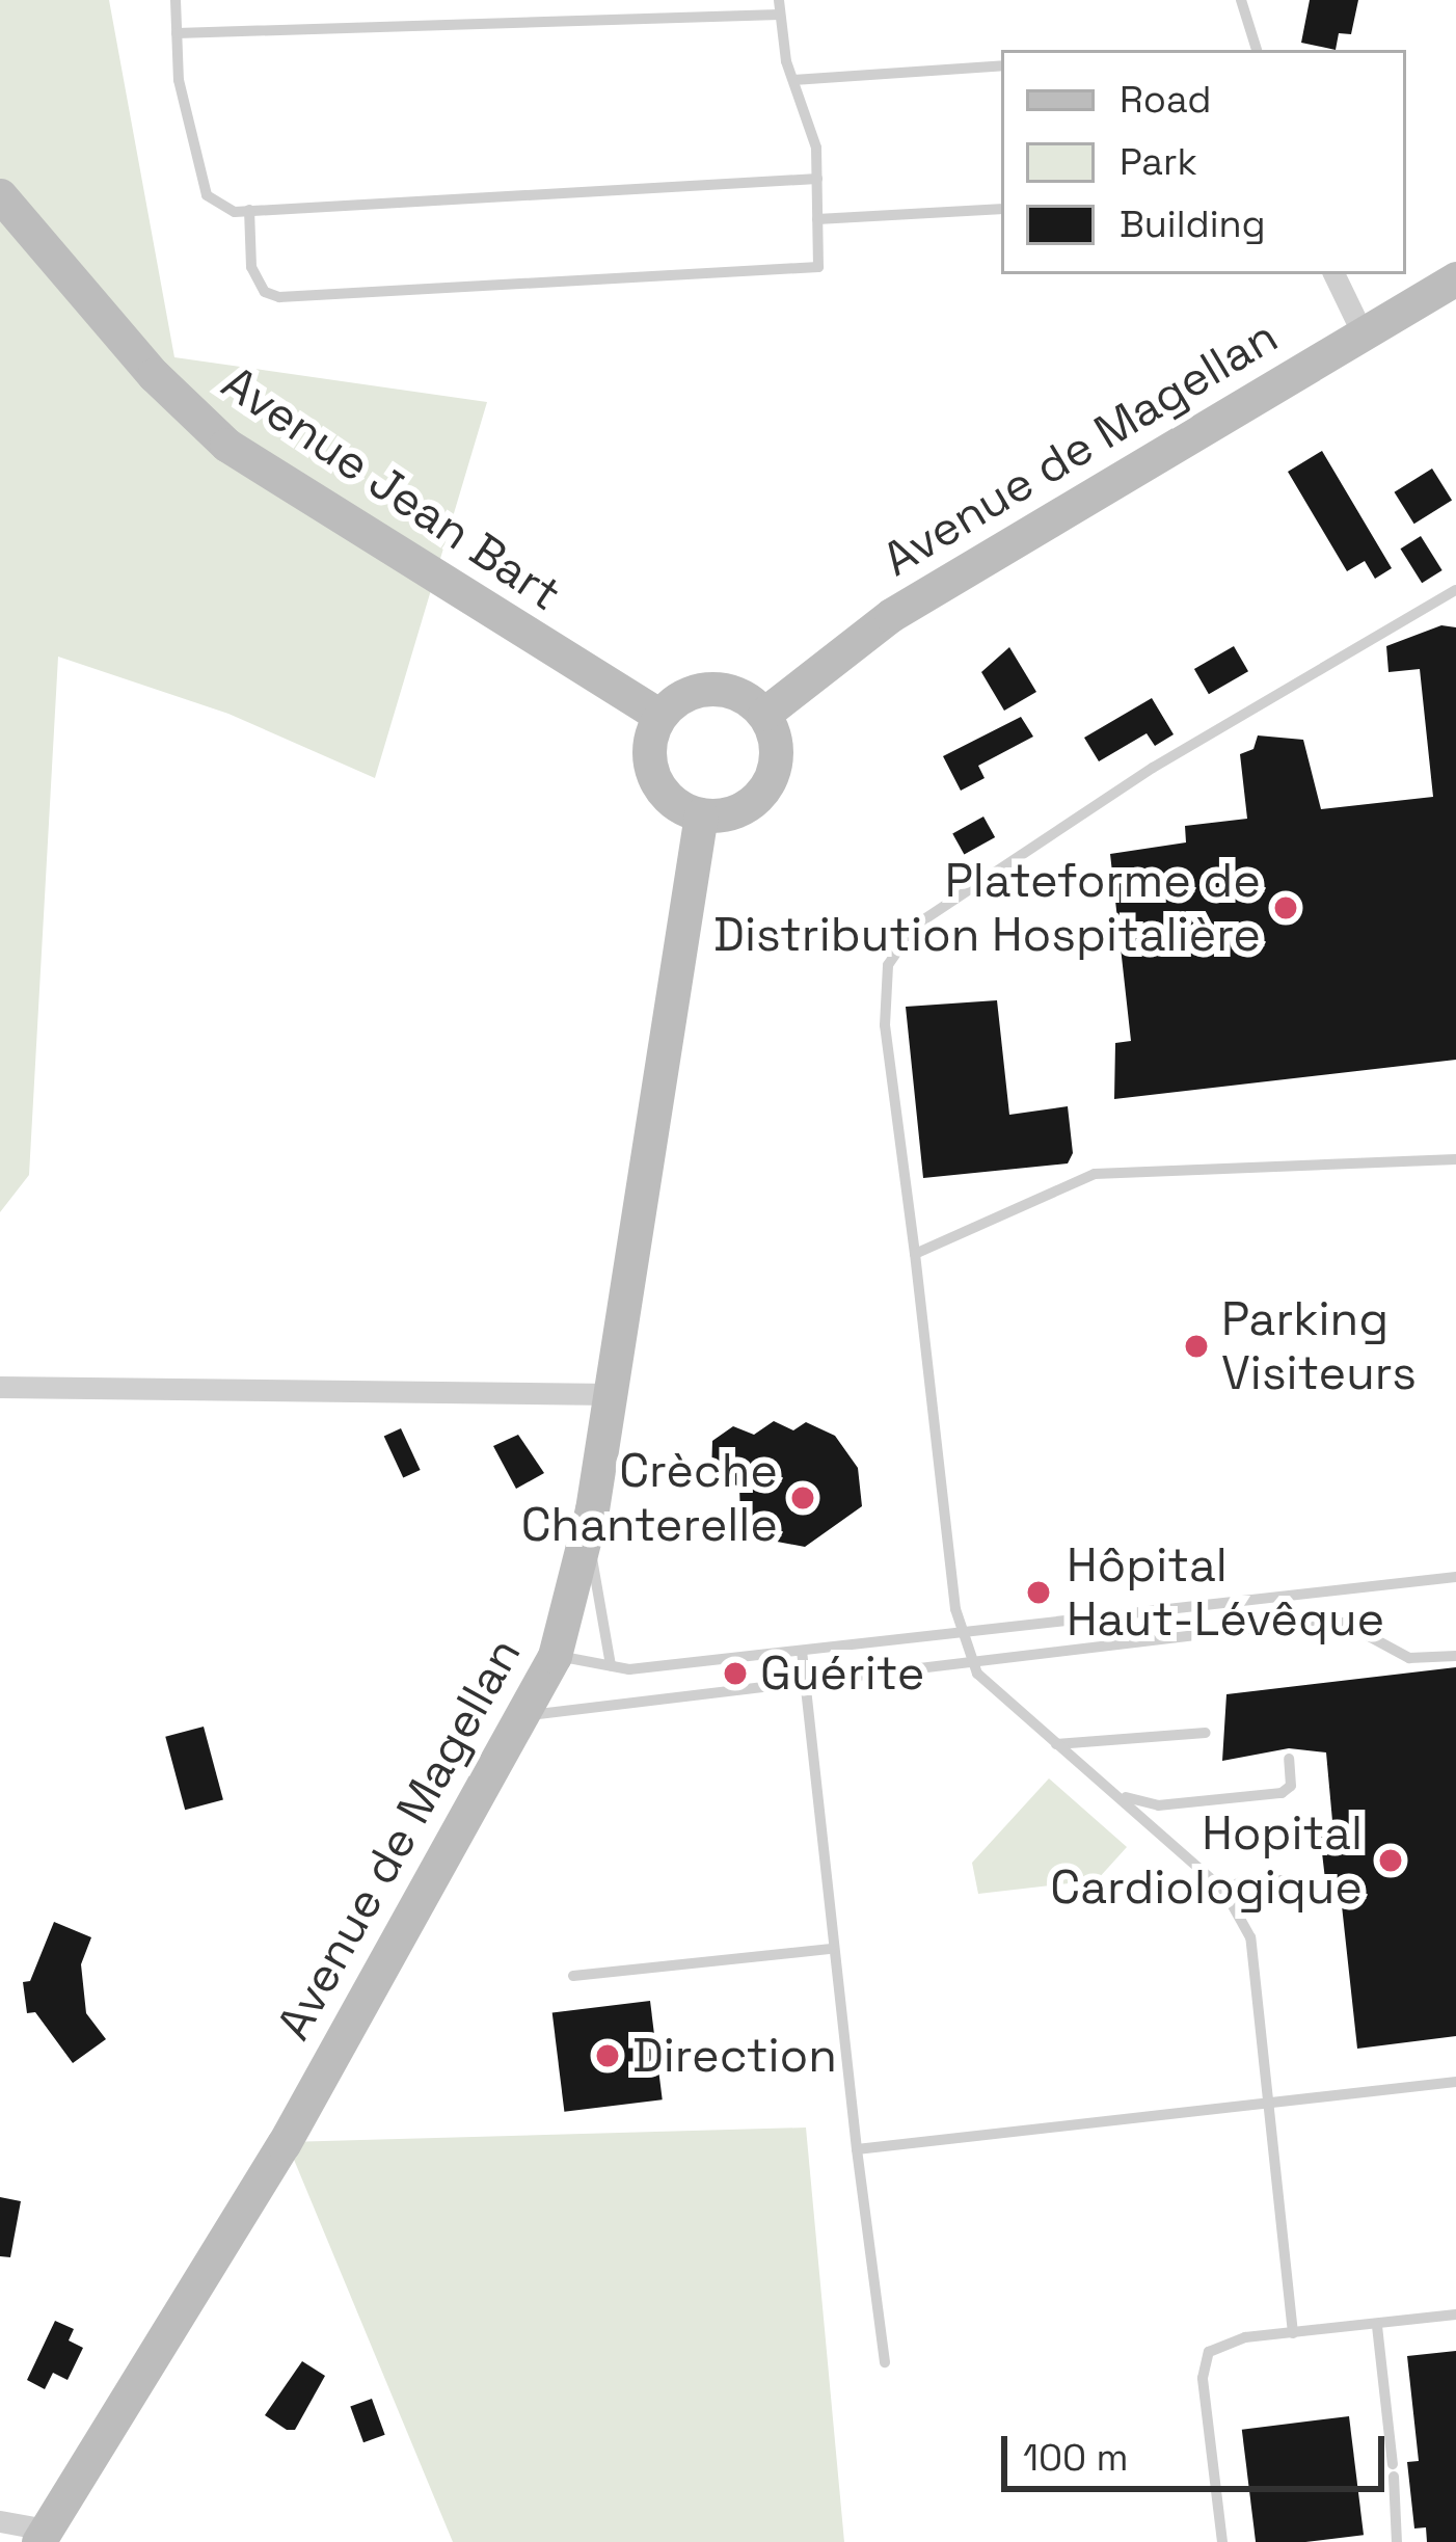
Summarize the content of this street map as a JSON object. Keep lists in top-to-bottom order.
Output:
{
  "streets": {
    "street": ["Avenue de Magellan", "Avenue Jean Bart"]
  },
  "crossings": [
    ["Avenue de Magellan", "Avenue Jean Bart"]
  ],
  "places": [
    "Plateforme de Distribution Hospitalière",
    "Parking Visiteurs",
    "Crèche Chanterelle",
    "Hôpital Haut-Lévêque",
    "Guérite",
    "Hopital Cardiologique",
    "Direction"
  ],
  "legend": ["Road", "Park", "Building"],
  "scale_bar": "100 m"
}
